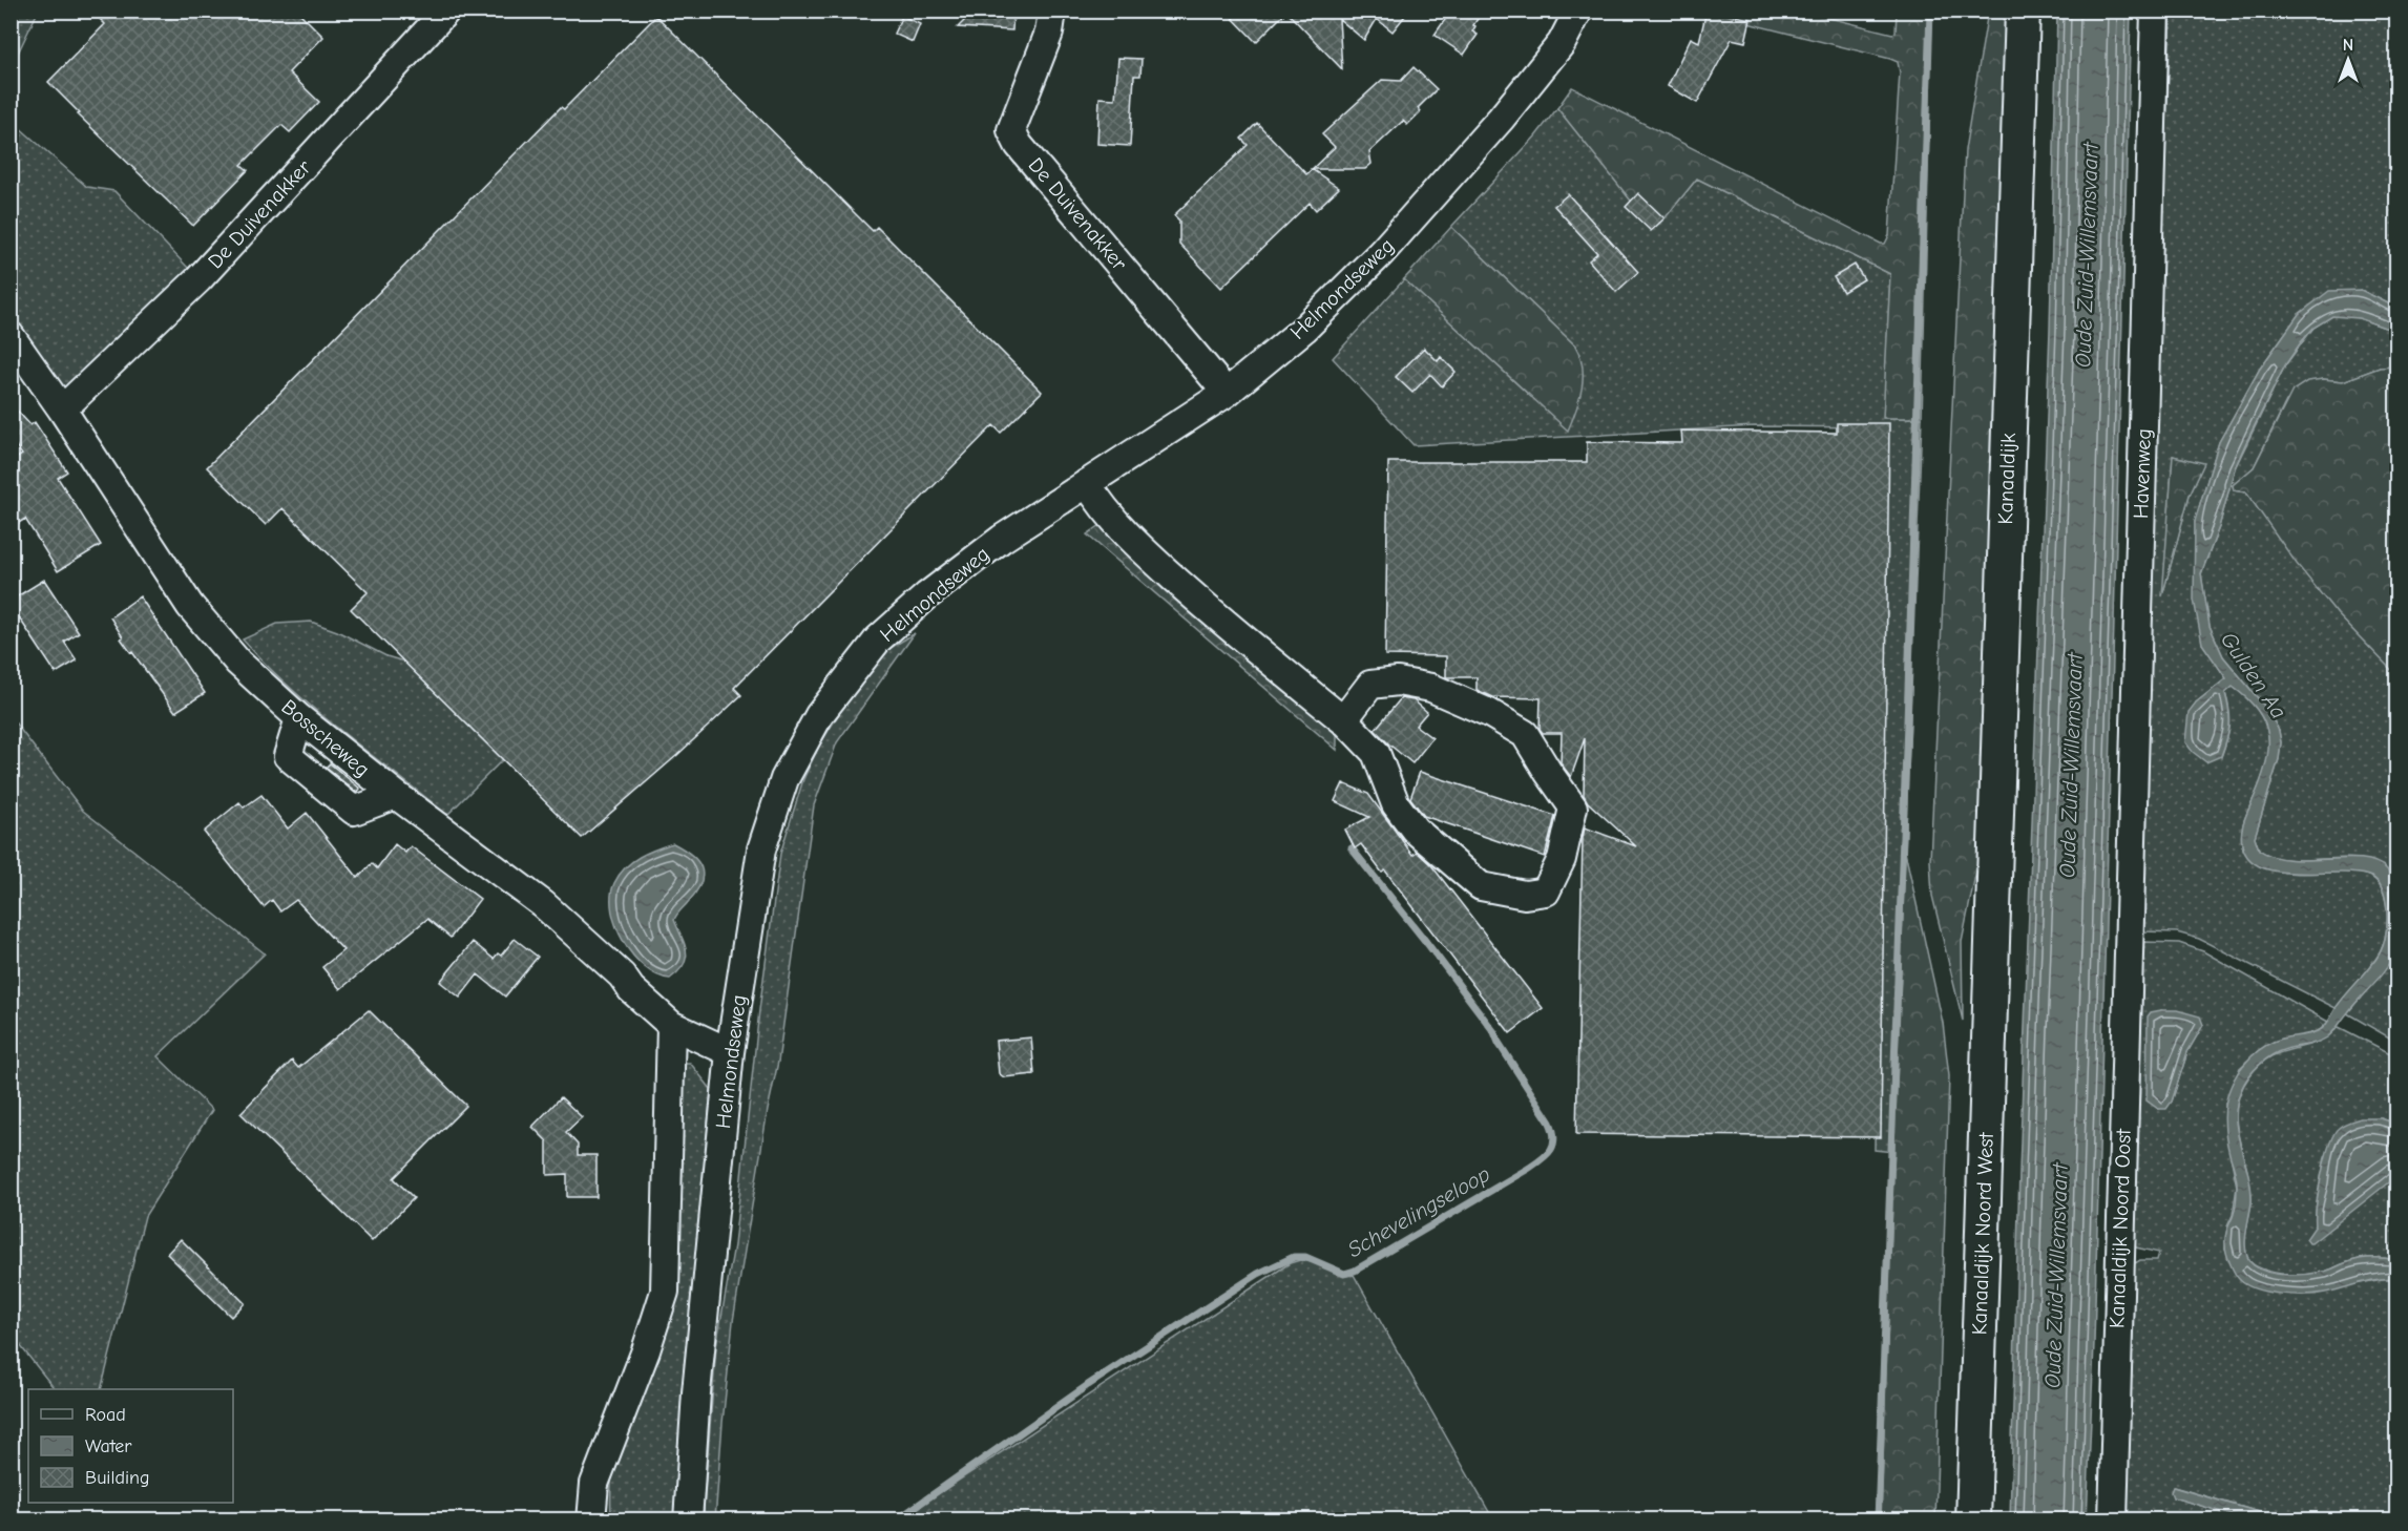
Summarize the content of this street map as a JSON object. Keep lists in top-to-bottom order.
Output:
{
  "streets": {
    "main road": ["Kanaaldijk", "Kanaaldijk Noord West"],
    "street": [
      "De Duivenakker",
      "Helmondseweg",
      "Havenweg",
      "Bosscheweg",
      "Kanaaldijk Noord Oost"
    ]
  },
  "crossings": [
    ["De Duivenakker", "Helmondseweg"],
    ["De Duivenakker", "Bosscheweg"],
    ["Helmondseweg", "Bosscheweg"],
    ["Havenweg", "Kanaaldijk Noord Oost"],
    ["Kanaaldijk", "Kanaaldijk Noord West"]
  ],
  "water": ["Oude Zuid-Willemsvaart", "Gulden Aa", "Schevelingseloop"],
  "legend": ["Road", "Water", "Building"],
  "north": "top"
}
